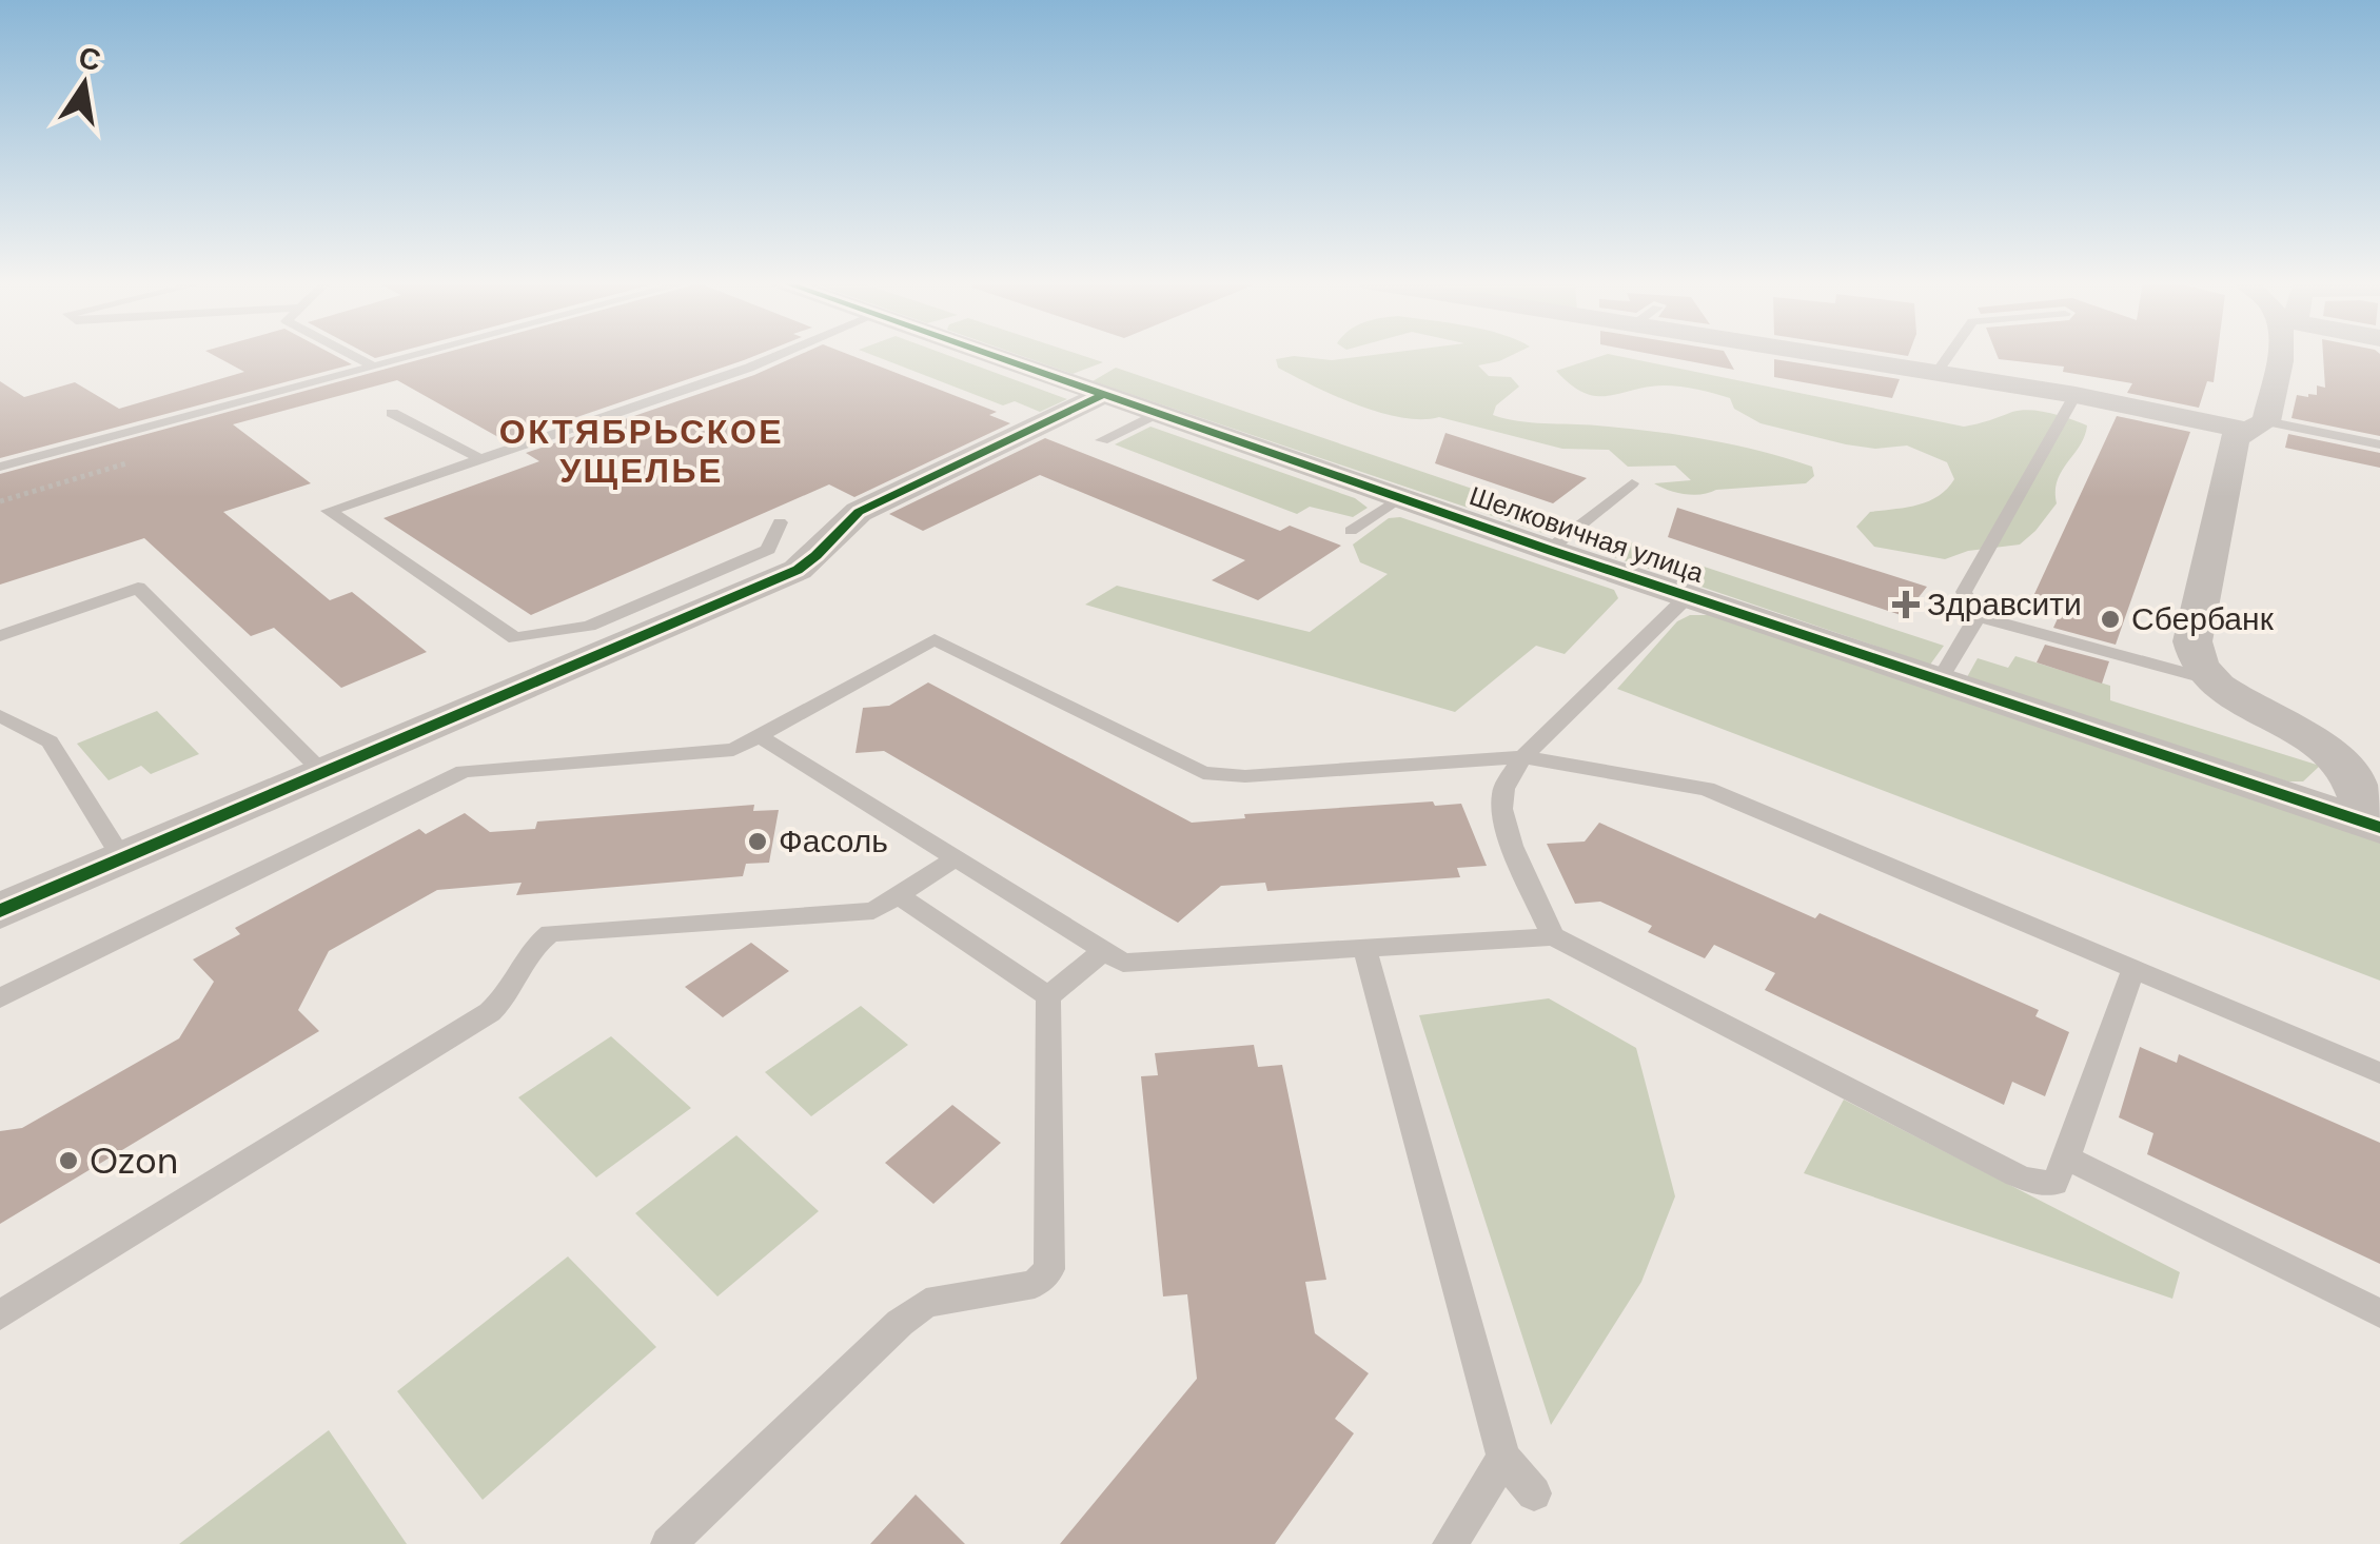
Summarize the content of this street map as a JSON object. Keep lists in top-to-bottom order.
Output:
{
  "streets": {
    "street": ["Шелковичная улица"]
  },
  "districts": ["ОКТЯБРЬСКОЕ УЩЕЛЬЕ"],
  "places": {
    "health": ["Здравсити"],
    "other": ["Сбербанк", "Фасоль", "Ozon"]
  },
  "north": "top"
}
